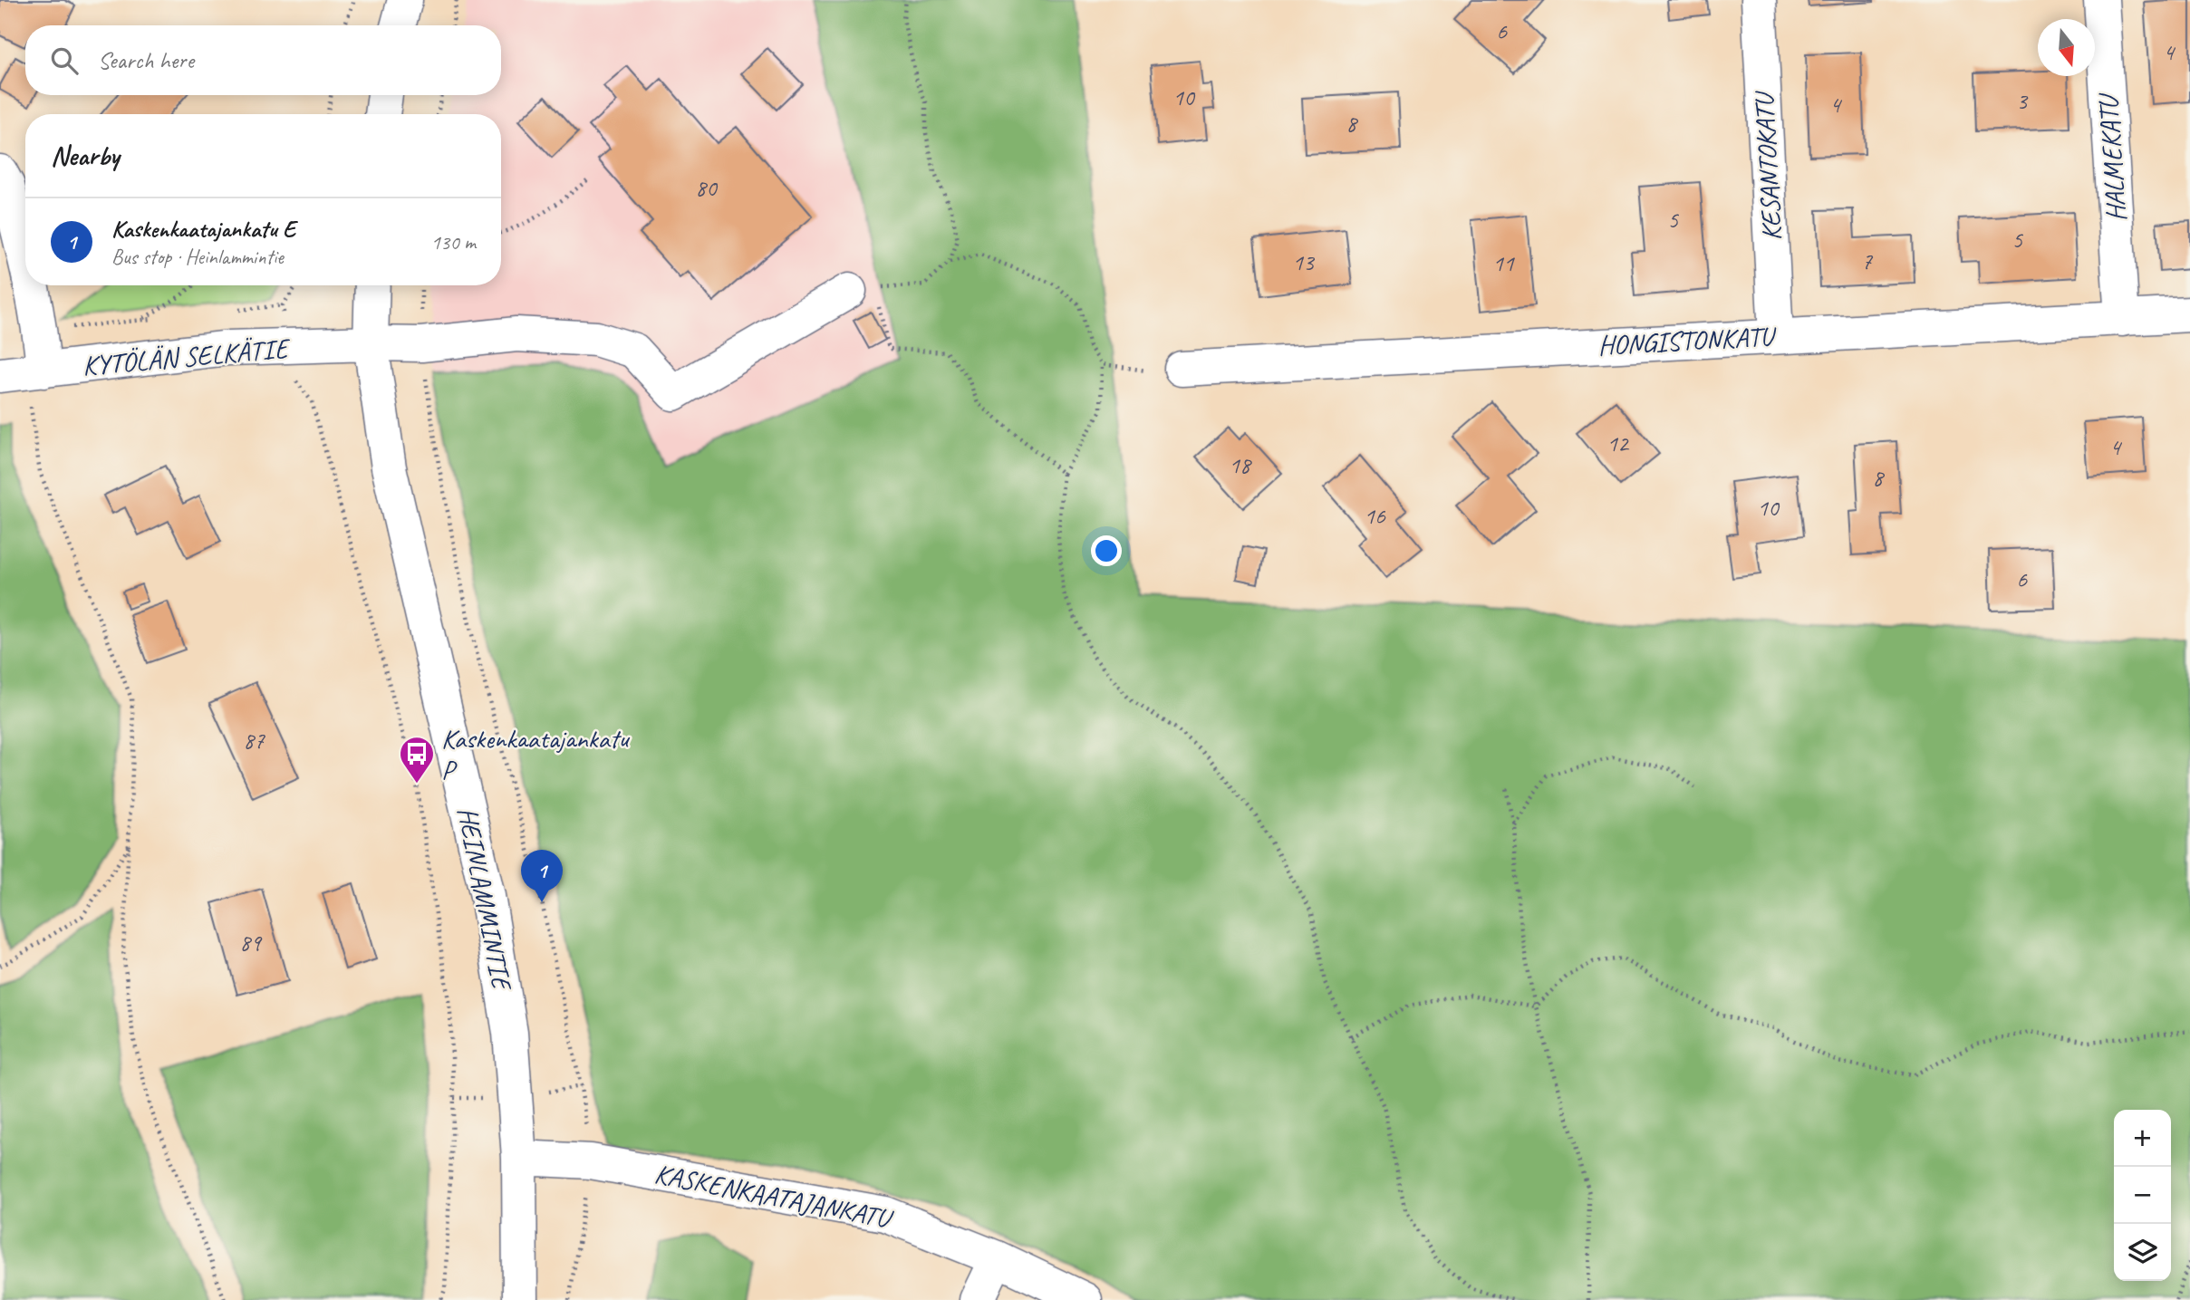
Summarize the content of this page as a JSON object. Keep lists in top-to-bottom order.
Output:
{
  "streets": {
    "street": [
      "HALMEKATU",
      "KESANTOKATU",
      "HONGISTONKATU",
      "KYTÖLÄN SELKÄTIE",
      "HEINLAMMINTIE",
      "KASKENKAATAJANKATU"
    ]
  },
  "crossings": [
    ["HALMEKATU", "HONGISTONKATU"],
    ["KESANTOKATU", "HONGISTONKATU"],
    ["KYTÖLÄN SELKÄTIE", "HEINLAMMINTIE"],
    ["HEINLAMMINTIE", "KASKENKAATAJANKATU"]
  ],
  "places": {
    "bus stop": ["Kaskenkaatajankatu P"]
  },
  "house_numbers": [
    "6",
    "4",
    "10",
    "3",
    "4",
    "8",
    "80",
    "5",
    "5",
    "7",
    "13",
    "11",
    "12",
    "4",
    "18",
    "8",
    "10",
    "16",
    "6",
    "87",
    "89"
  ],
  "north": "bottom",
  "page": {
    "search": "Search here",
    "heading": "Nearby",
    "list": [
      {
        "mark": "1",
        "name": "Kaskenkaatajankatu E",
        "note": "Bus stop · Heinlammintie",
        "value": "130 m"
      }
    ],
    "pins": "1",
    "map_buttons": ["+", "−"]
  }
}
